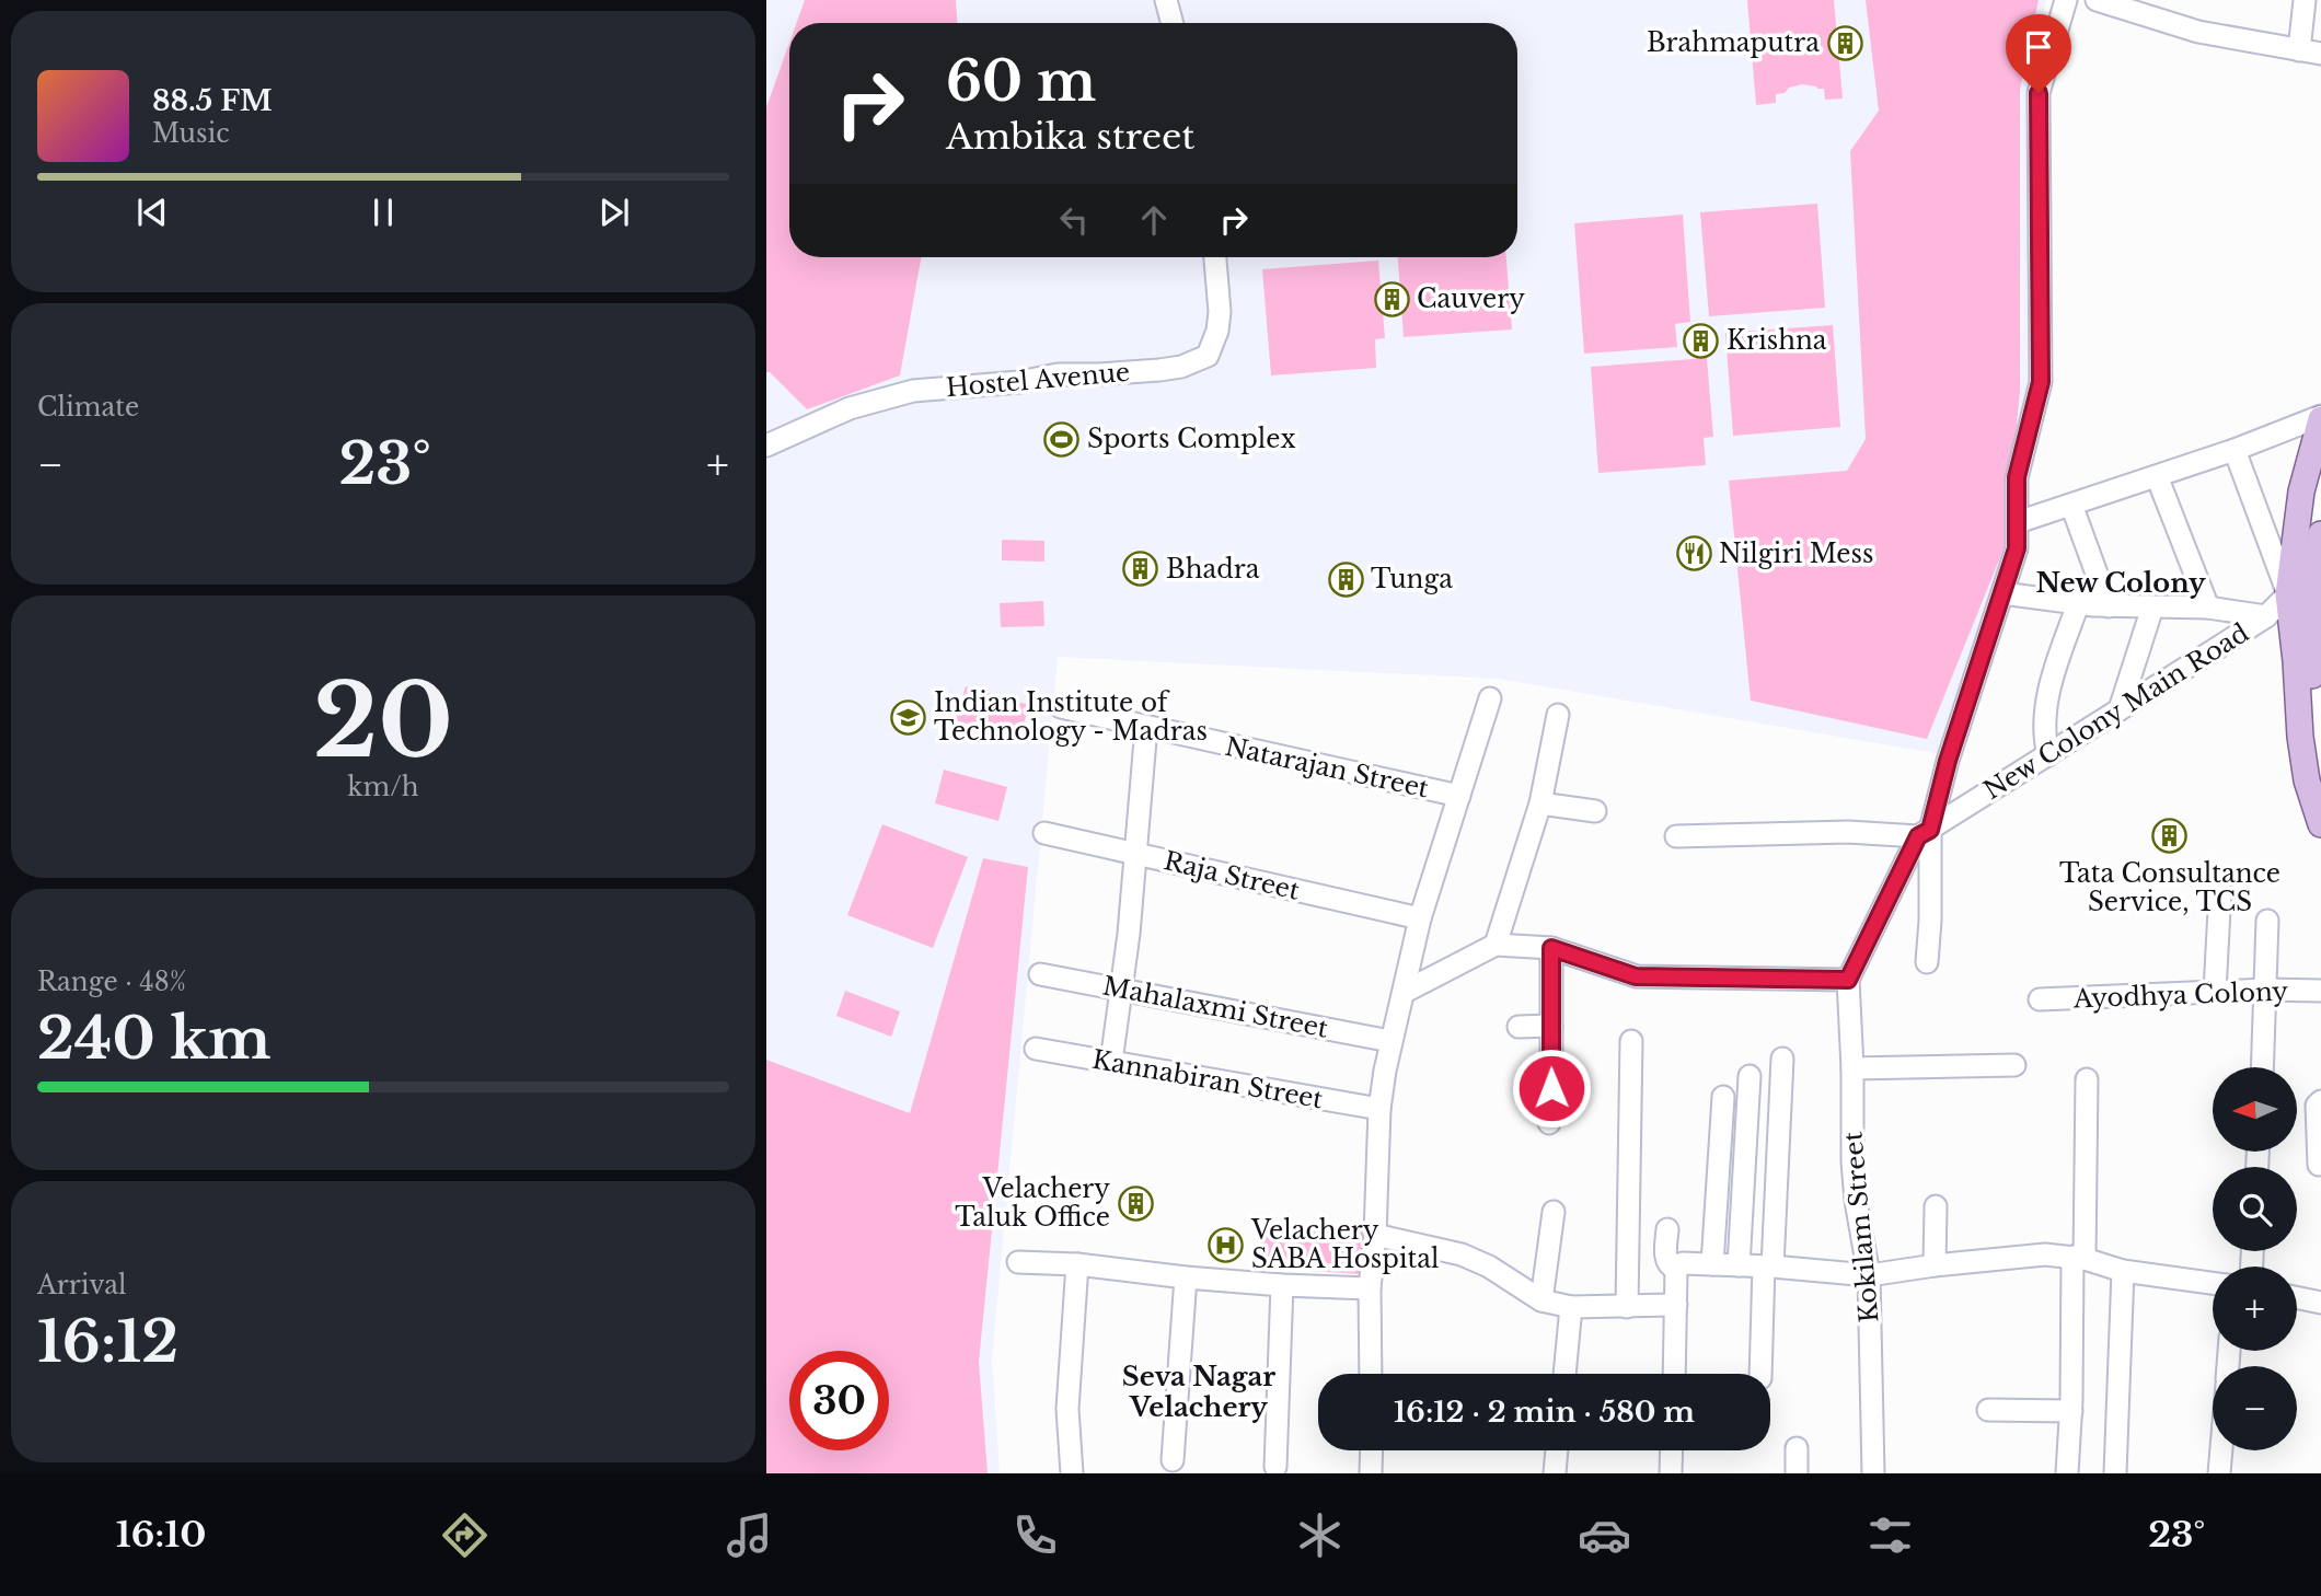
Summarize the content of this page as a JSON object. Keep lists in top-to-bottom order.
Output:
{
  "streets": {
    "street": [
      "Hostel Avenue",
      "New Colony Main Road",
      "Natarajan Street",
      "Raja Street",
      "Ayodhya Colony",
      "Mahalaxmi Street",
      "Kannabiran Street",
      "Kokilam Street"
    ]
  },
  "districts": ["New Colony", "Seva Nagar Velachery"],
  "places": {
    "building": [
      "Brahmaputra",
      "Cauvery",
      "Krishna",
      "Bhadra",
      "Tunga",
      "Tata Consultance Service, TCS",
      "Velachery Taluk Office"
    ],
    "sports": ["Sports Complex"],
    "restaurant": ["Nilgiri Mess"],
    "school or university": ["Indian Institute of Technology - Madras"],
    "hospital": ["Velachery SABA Hospital"]
  },
  "north": "left",
  "page": {
    "turn": ["60 m", "Ambika street"],
    "song": ["88.5 FM", "Music"],
    "tile": [
      "Climate",
      ["20", "km/h"],
      ["Range · 48%", "240 km"],
      ["Arrival", "16:12"]
    ],
    "heat": ["−", "23°", "+"],
    "map_buttons": ["+", "−"],
    "limit": "30",
    "trip": "16:12 · 2 min · 580 m",
    "tabs": ["16:10", "23°"]
  }
}
